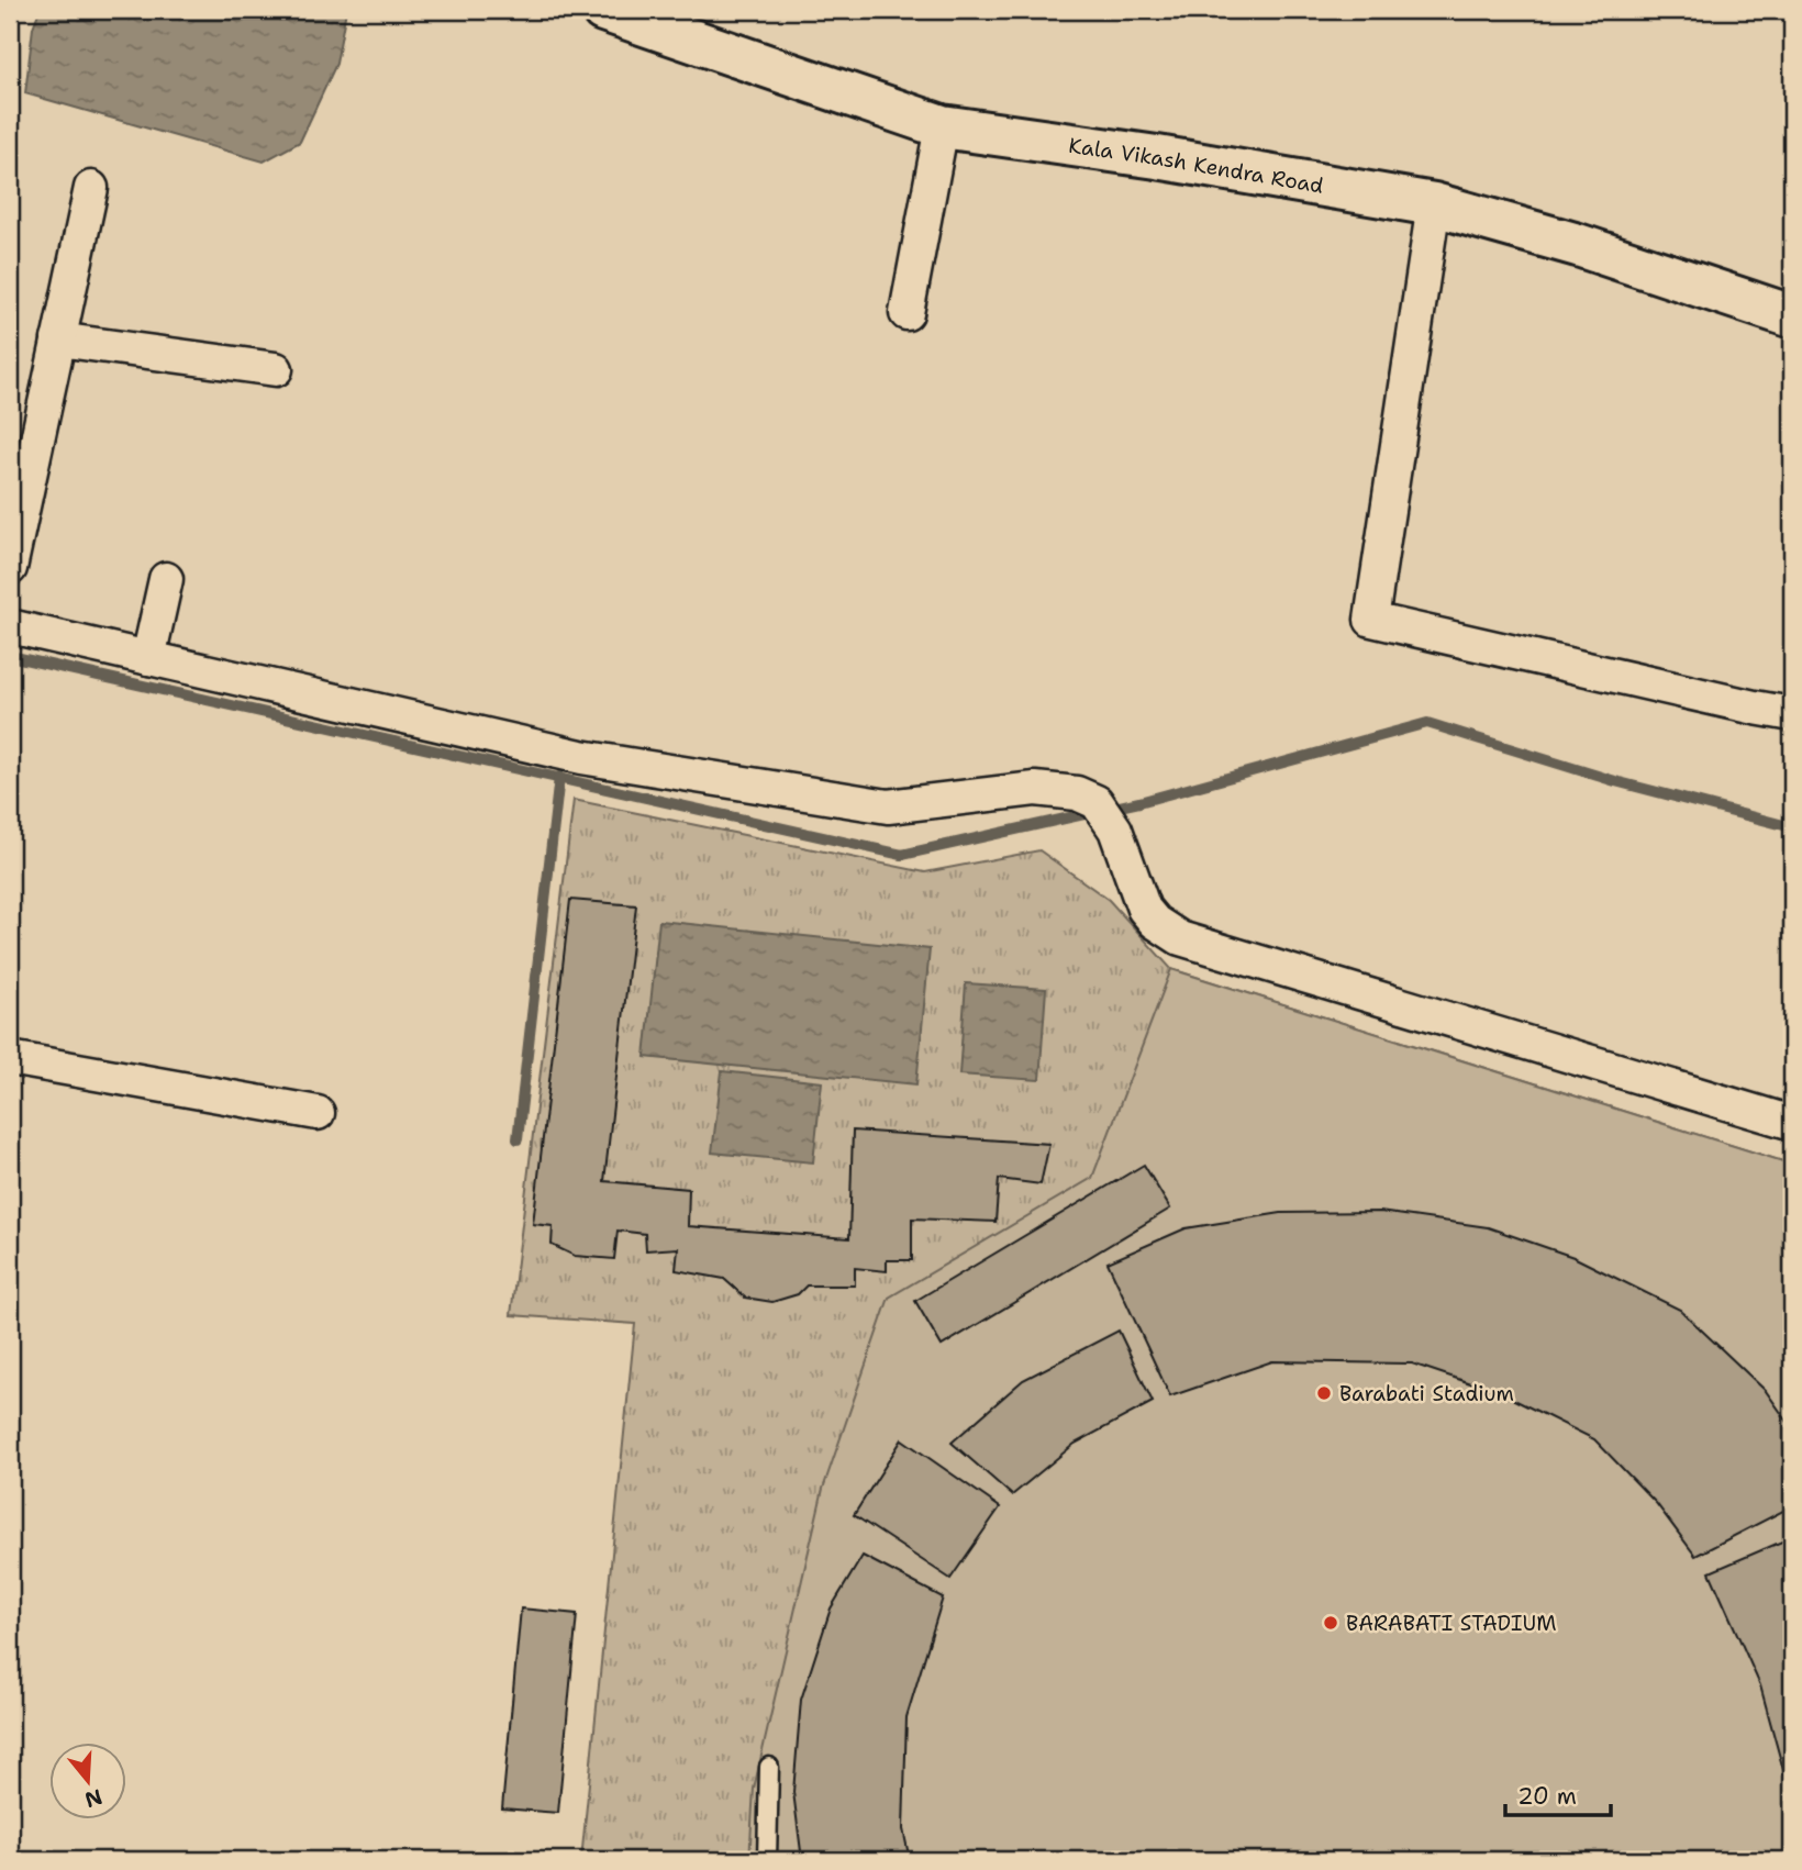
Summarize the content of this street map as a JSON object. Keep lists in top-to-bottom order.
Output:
{
  "streets": {
    "street": ["Kala Vikash Kendra Road"]
  },
  "places": ["Barabati Stadium", "BARABATI STADIUM"],
  "scale_bar": "20 m",
  "north": "bottom"
}
